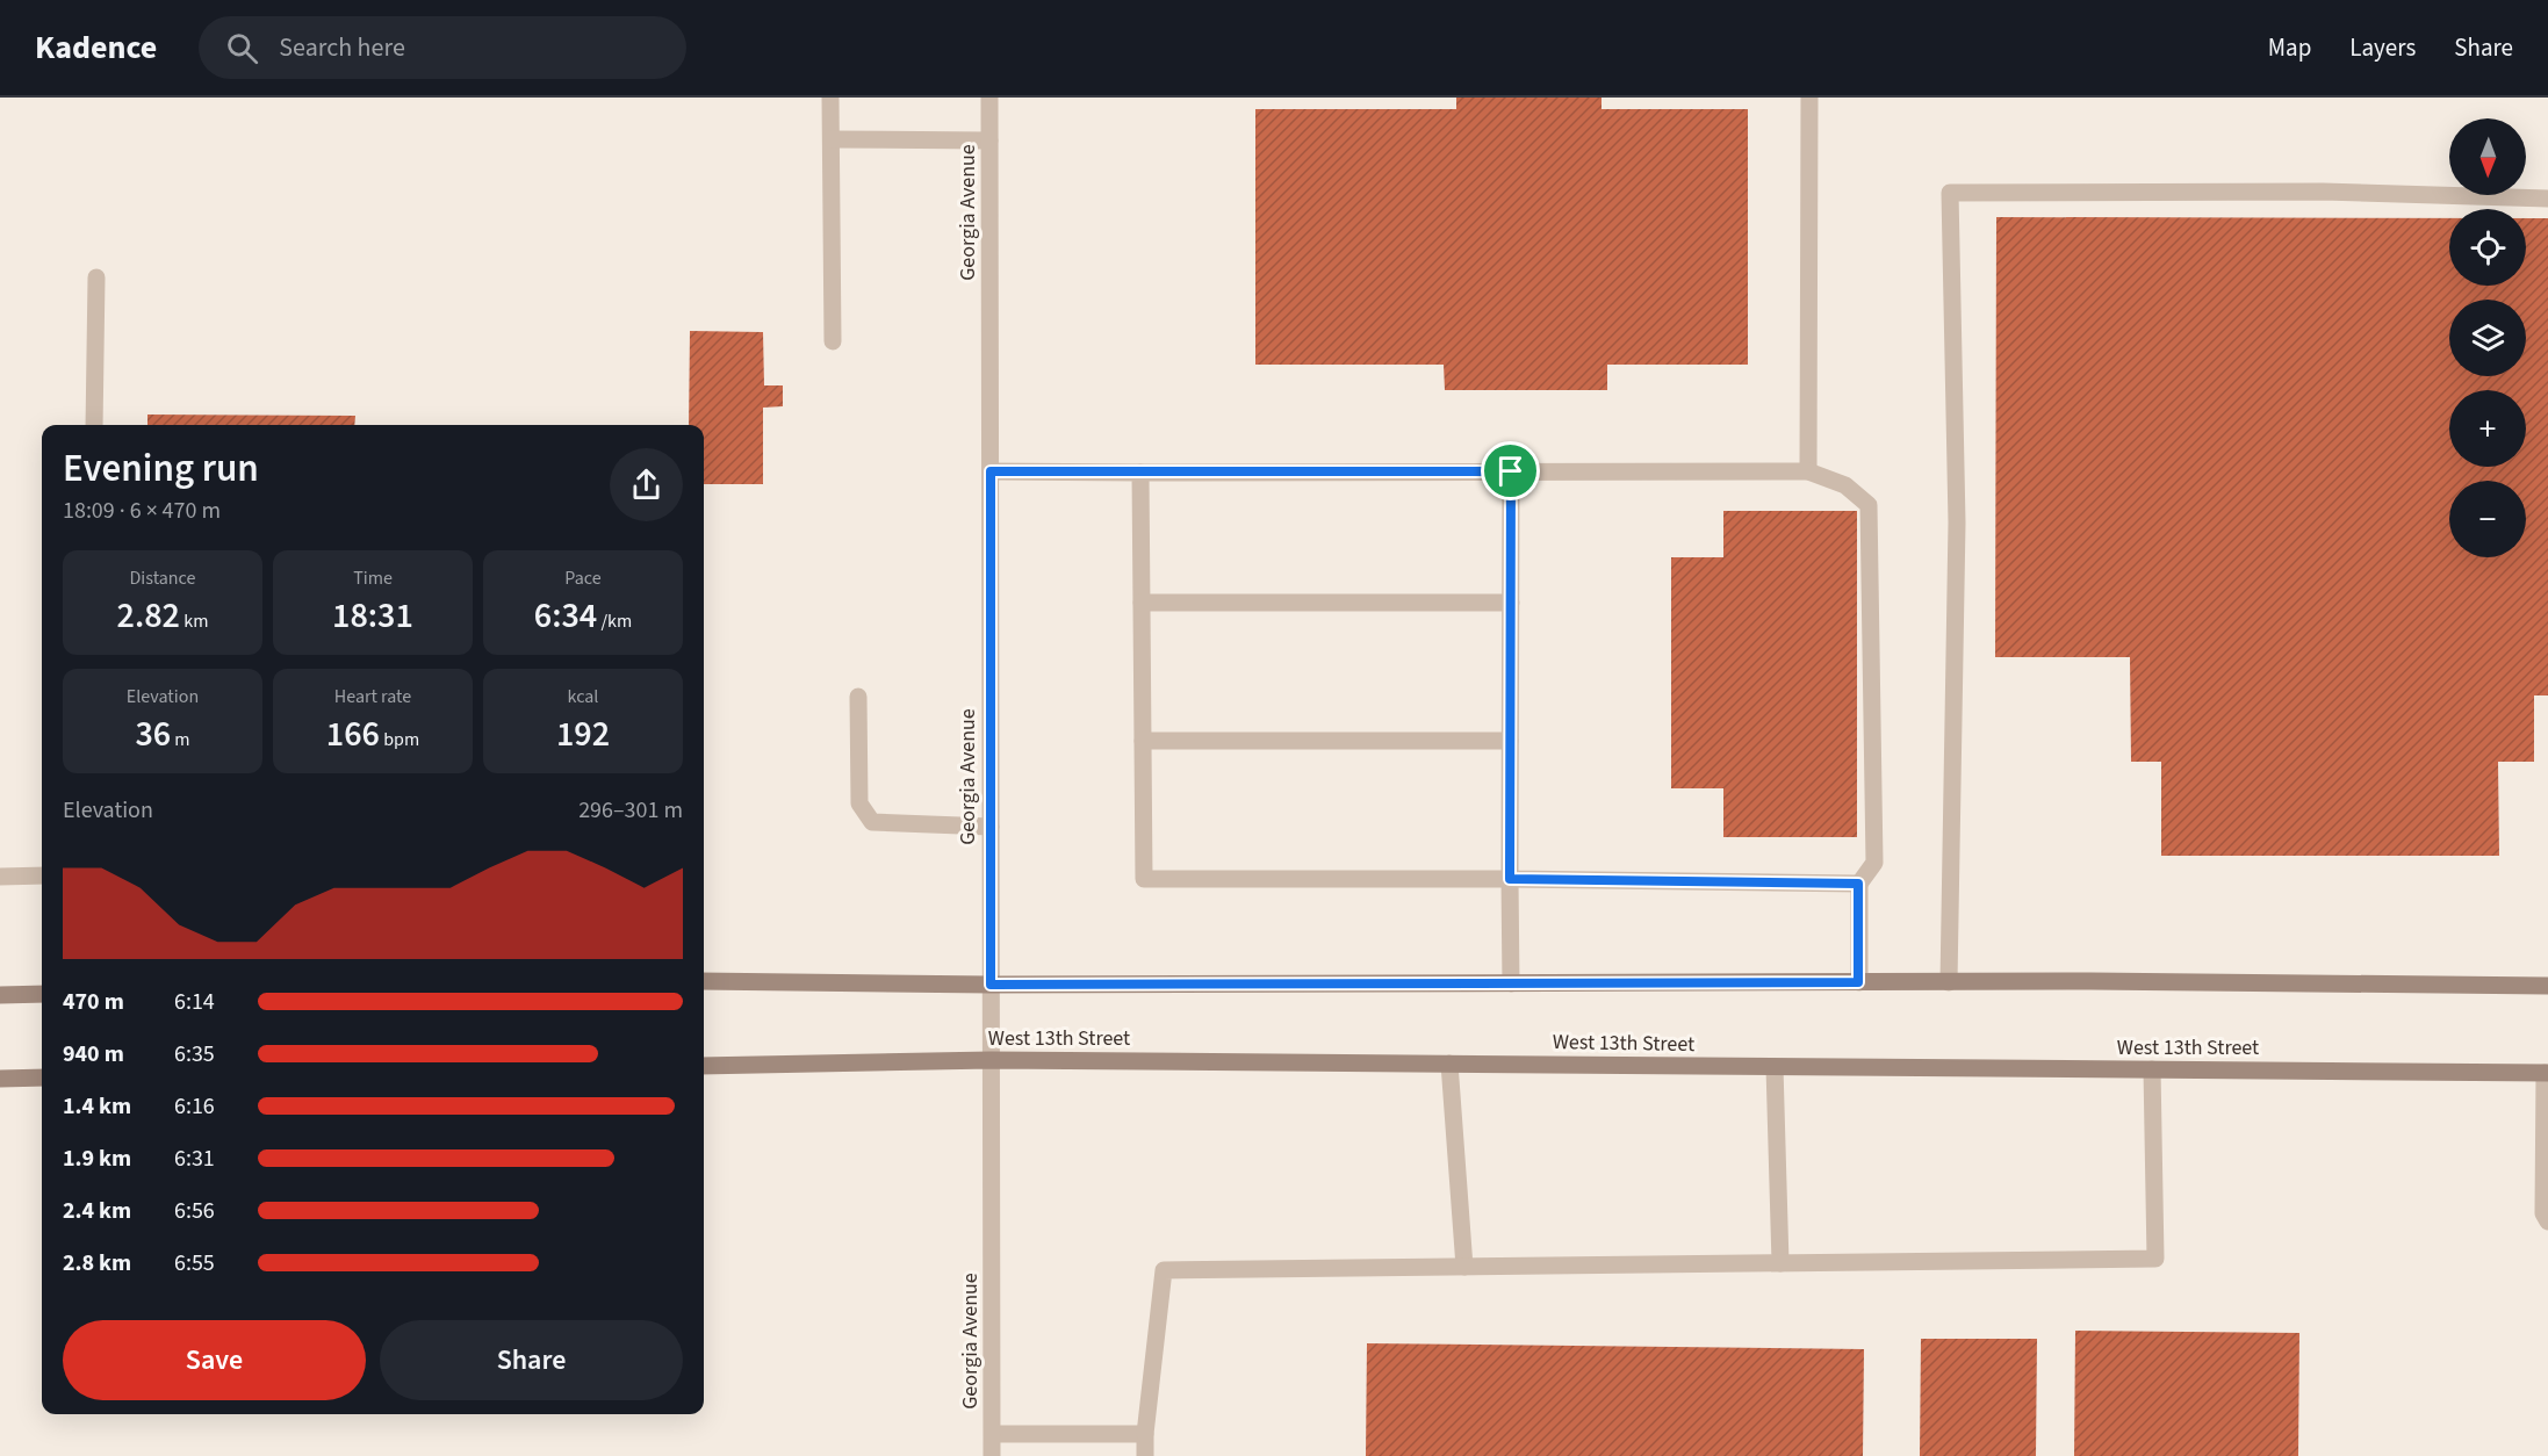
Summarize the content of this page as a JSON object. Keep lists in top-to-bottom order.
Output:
{
  "streets": {
    "main road": ["West 13th Street"],
    "street": ["Georgia Avenue"]
  },
  "crossings": [
    ["Georgia Avenue", "West 13th Street"]
  ],
  "north": "bottom",
  "page": {
    "header": "Kadence",
    "search": "Search here",
    "nav": ["Map", "Layers", "Share"],
    "map_buttons": ["+", "−"],
    "heading": ["Evening run", "18:09 · 6 × 470 m"],
    "stats": [
      ["Distance", "2.82 km"],
      ["Time", "18:31"],
      ["Pace", "6:34 /km"],
      ["Elevation", "36 m"],
      ["Heart rate", "166 bpm"],
      ["kcal", "192"]
    ],
    "chart": ["Elevation", "296–301 m"],
    "list": [
      {
        "name": "470 m",
        "note": "6:14"
      },
      {
        "name": "940 m",
        "note": "6:35"
      },
      {
        "name": "1.4 km",
        "note": "6:16"
      },
      {
        "name": "1.9 km",
        "note": "6:31"
      },
      {
        "name": "2.4 km",
        "note": "6:56"
      },
      {
        "name": "2.8 km",
        "note": "6:55"
      }
    ],
    "buttons": ["Save", "Share"]
  }
}
